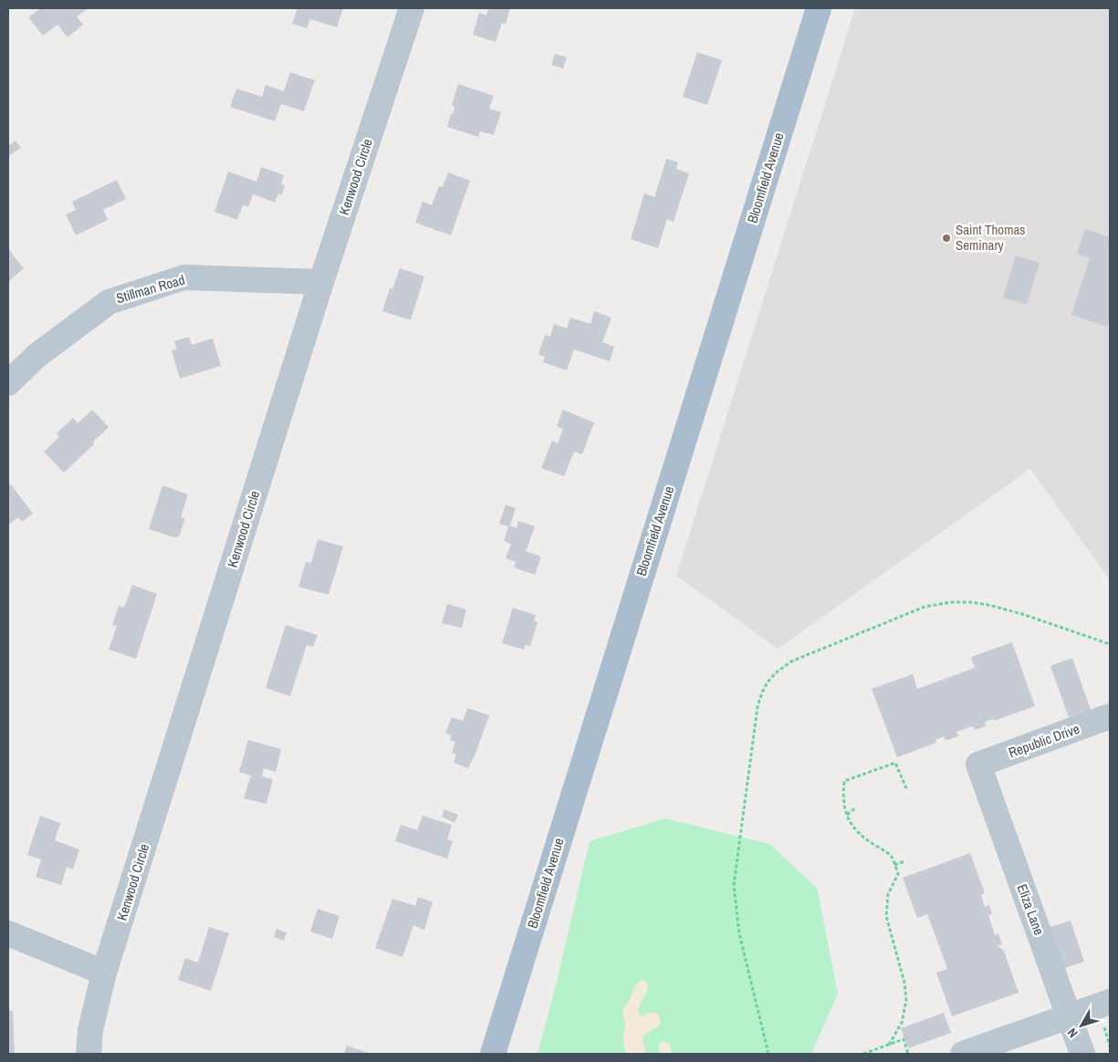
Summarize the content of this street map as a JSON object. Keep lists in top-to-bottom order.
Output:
{
  "streets": {
    "main road": ["Bloomfield Avenue"],
    "street": [
      "Kenwood Circle",
      "Stillman Road",
      "Republic Drive",
      "Eliza Lane"
    ]
  },
  "crossings": [
    ["Kenwood Circle", "Stillman Road"],
    ["Republic Drive", "Eliza Lane"]
  ],
  "places": ["Saint Thomas Seminary"],
  "north": "bottom left"
}
